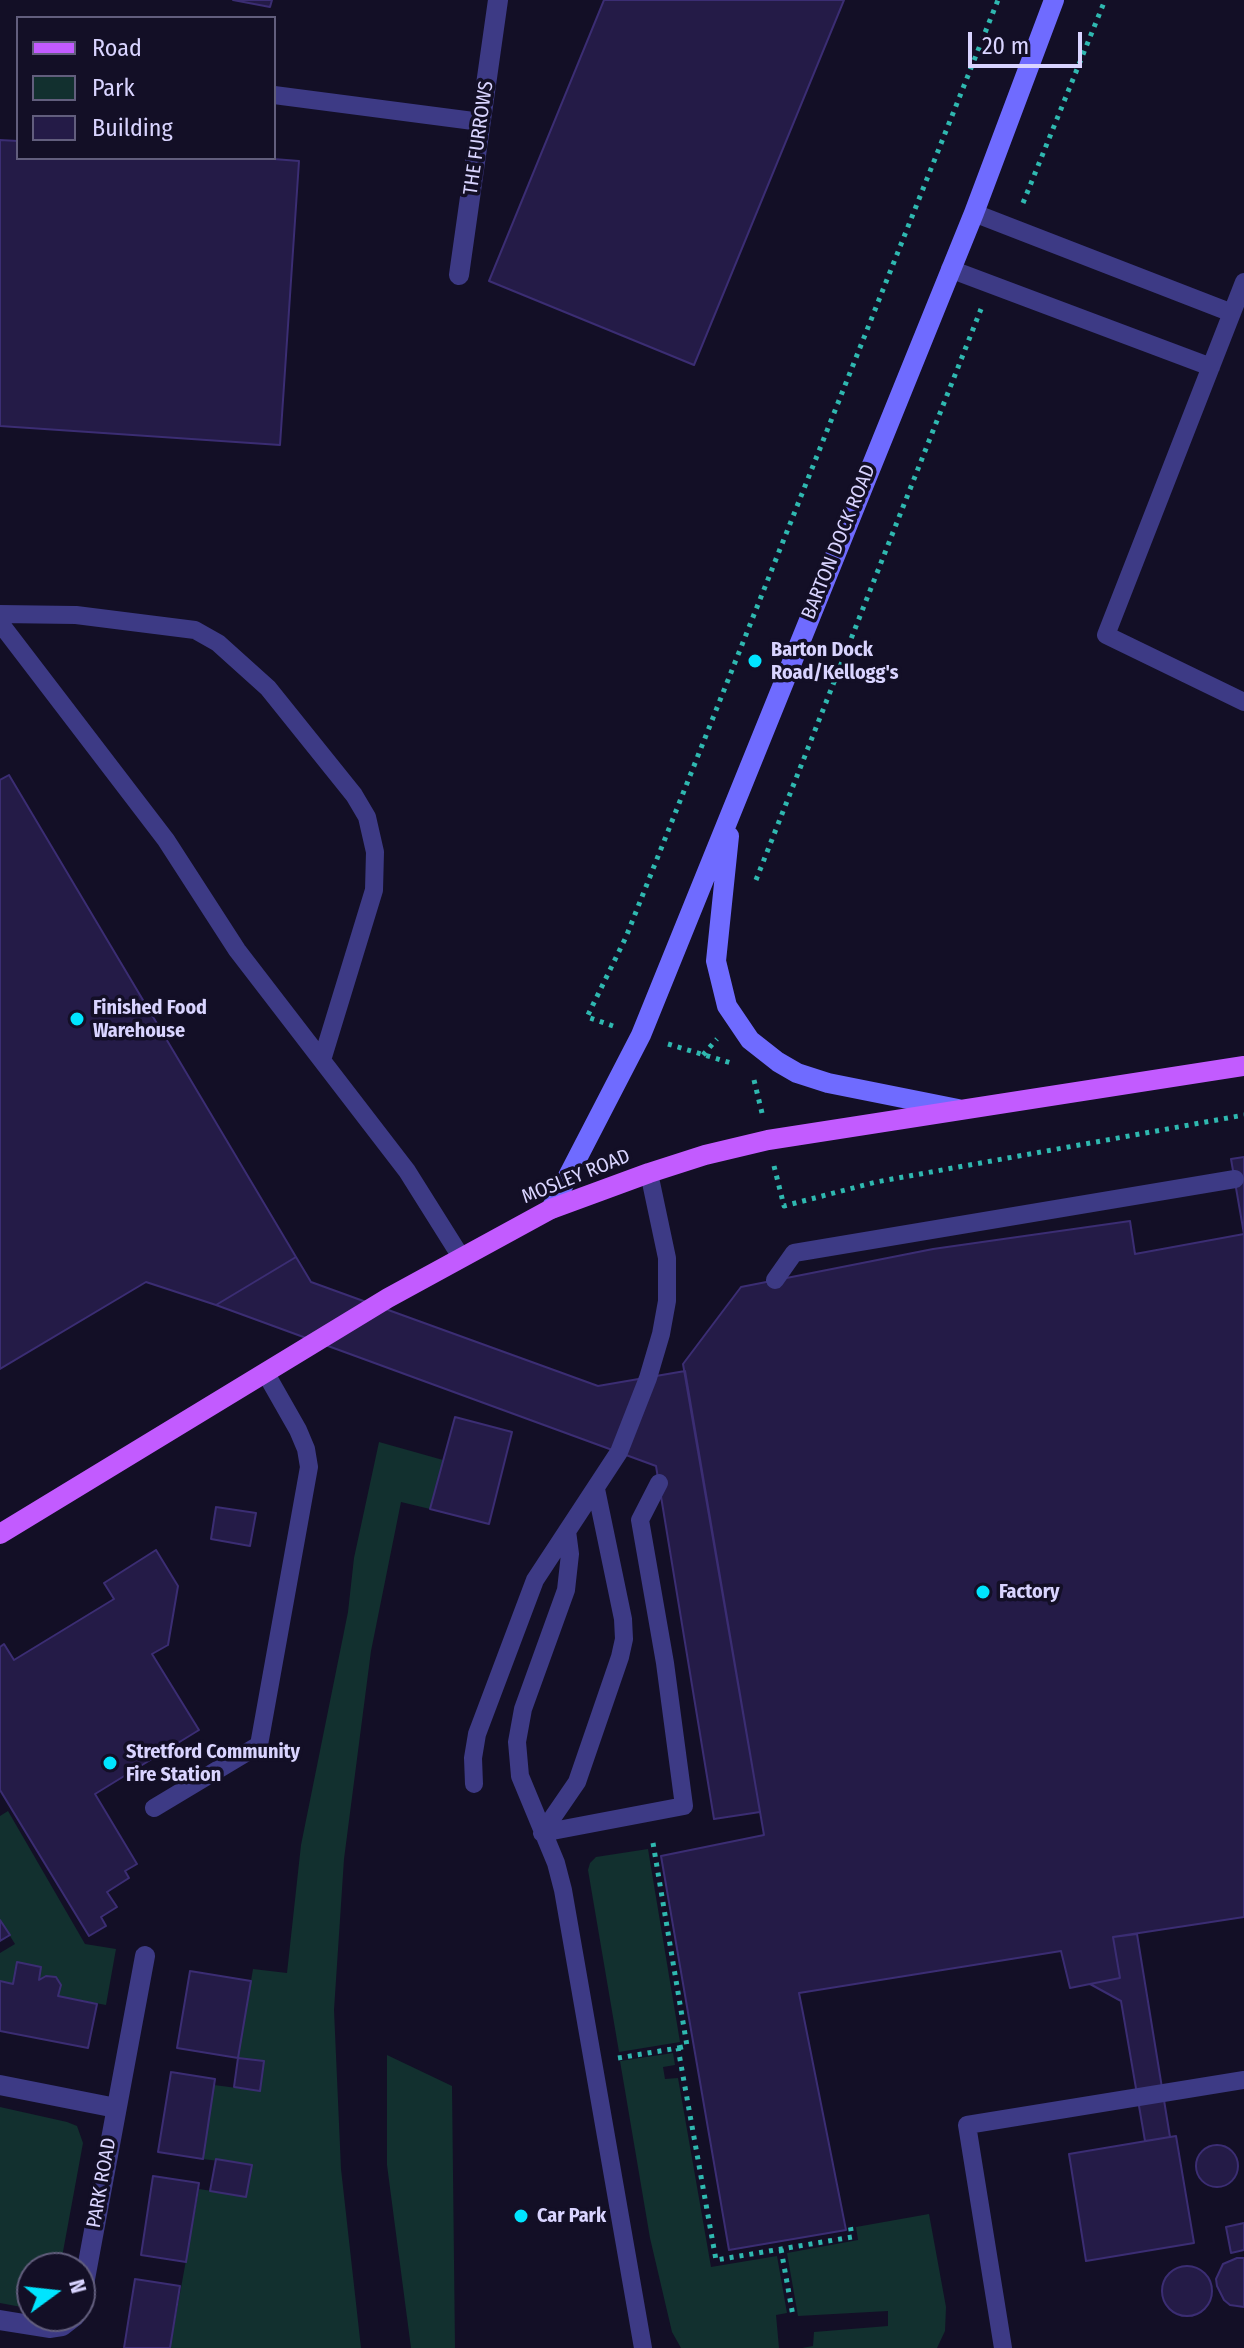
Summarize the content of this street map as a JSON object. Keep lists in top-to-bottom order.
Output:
{
  "streets": {
    "main road": ["BARTON DOCK ROAD", "MOSLEY ROAD"],
    "street": ["THE FURROWS", "PARK ROAD"]
  },
  "crossings": [
    ["BARTON DOCK ROAD", "MOSLEY ROAD"]
  ],
  "places": [
    "Barton Dock Road/Kellogg's",
    "Finished Food Warehouse",
    "Factory",
    "Stretford Community Fire Station",
    "Car Park"
  ],
  "legend": ["Road", "Park", "Building"],
  "scale_bar": "20 m",
  "north": "right"
}
